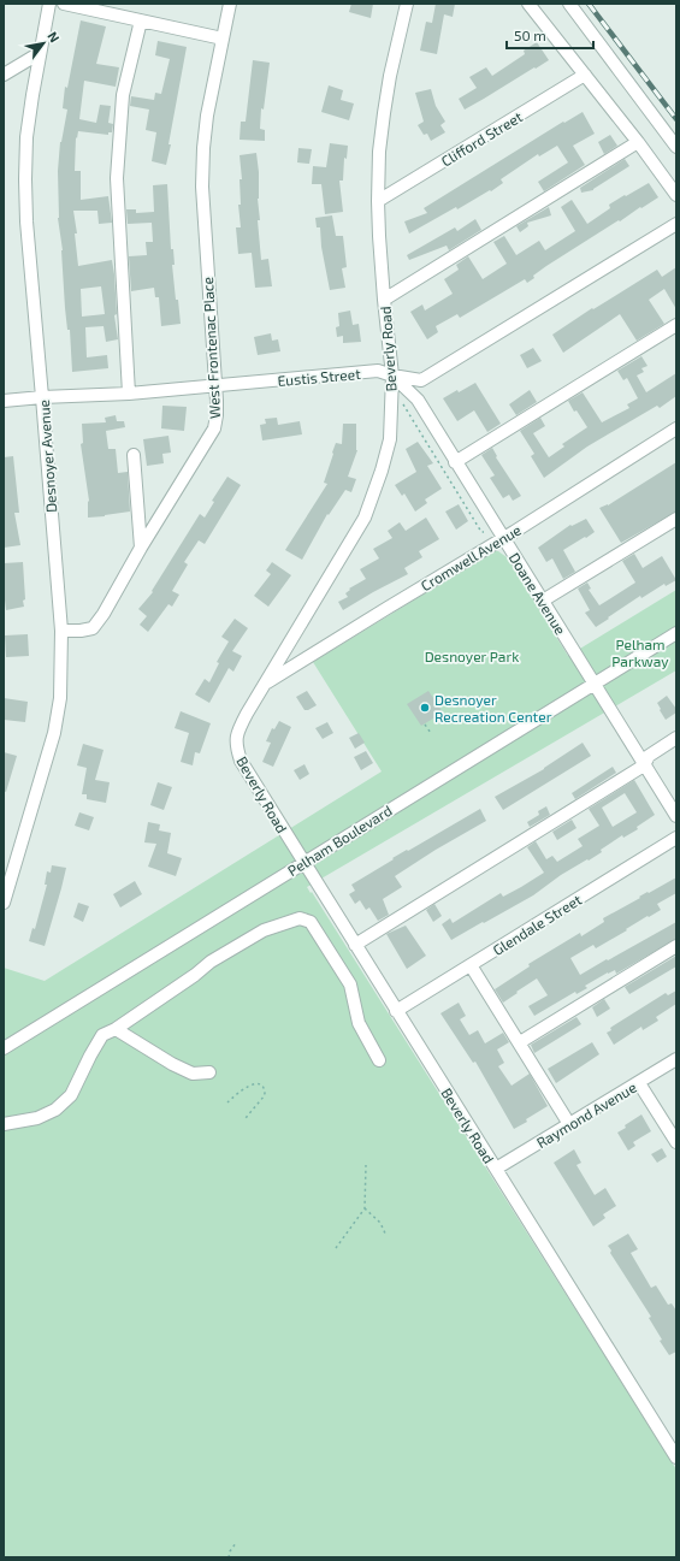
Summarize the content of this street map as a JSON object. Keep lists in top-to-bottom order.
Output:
{
  "streets": {
    "street": [
      "Clifford Street",
      "West Frontenac Place",
      "Beverly Road",
      "Eustis Street",
      "Desnoyer Avenue",
      "Cromwell Avenue",
      "Doane Avenue",
      "Pelham Boulevard",
      "Glendale Street",
      "Raymond Avenue"
    ]
  },
  "crossings": [
    ["Clifford Street", "Beverly Road"],
    ["West Frontenac Place", "Eustis Street"],
    ["West Frontenac Place", "Desnoyer Avenue"],
    ["Beverly Road", "Eustis Street"],
    ["Beverly Road", "Cromwell Avenue"],
    ["Beverly Road", "Doane Avenue"],
    ["Beverly Road", "Pelham Boulevard"],
    ["Beverly Road", "Glendale Street"],
    ["Beverly Road", "Raymond Avenue"],
    ["Eustis Street", "Desnoyer Avenue"],
    ["Eustis Street", "Doane Avenue"],
    ["Cromwell Avenue", "Doane Avenue"],
    ["Doane Avenue", "Pelham Boulevard"]
  ],
  "parks": ["Pelham Parkway", "Desnoyer Park"],
  "places": ["Desnoyer Recreation Center"],
  "scale_bar": "50 m",
  "north": "top right"
}
